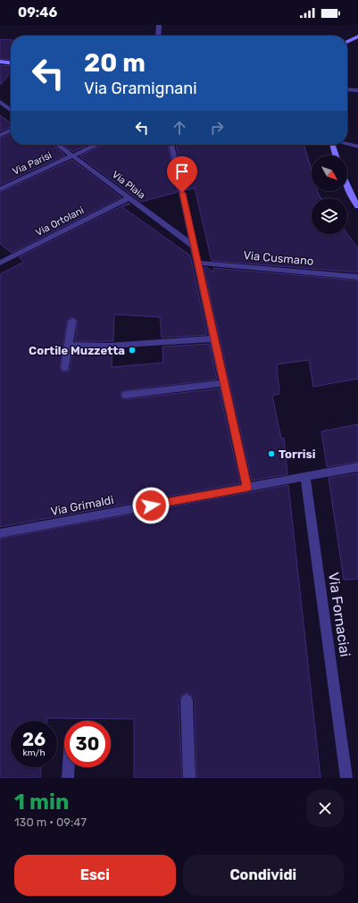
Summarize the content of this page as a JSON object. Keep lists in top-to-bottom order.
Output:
{
  "streets": {
    "street": [
      "Via Parisi",
      "Via Plaia",
      "Via Ortolani",
      "Via Cusmano",
      "Via Grimaldi",
      "Via Fornaciai"
    ]
  },
  "crossings": [
    ["Via Parisi", "Via Plaia"],
    ["Via Plaia", "Via Ortolani"],
    ["Via Grimaldi", "Via Fornaciai"]
  ],
  "places": ["Cortile Muzzetta", "Torrisi"],
  "north": "bottom right",
  "page": {
    "status": "09:46",
    "turn": ["20 m", "Via Gramignani"],
    "speed": "26 km/h",
    "limit": "30",
    "heading": ["1 min", "130 m · 09:47"],
    "buttons": ["Esci", "Condividi"]
  }
}
